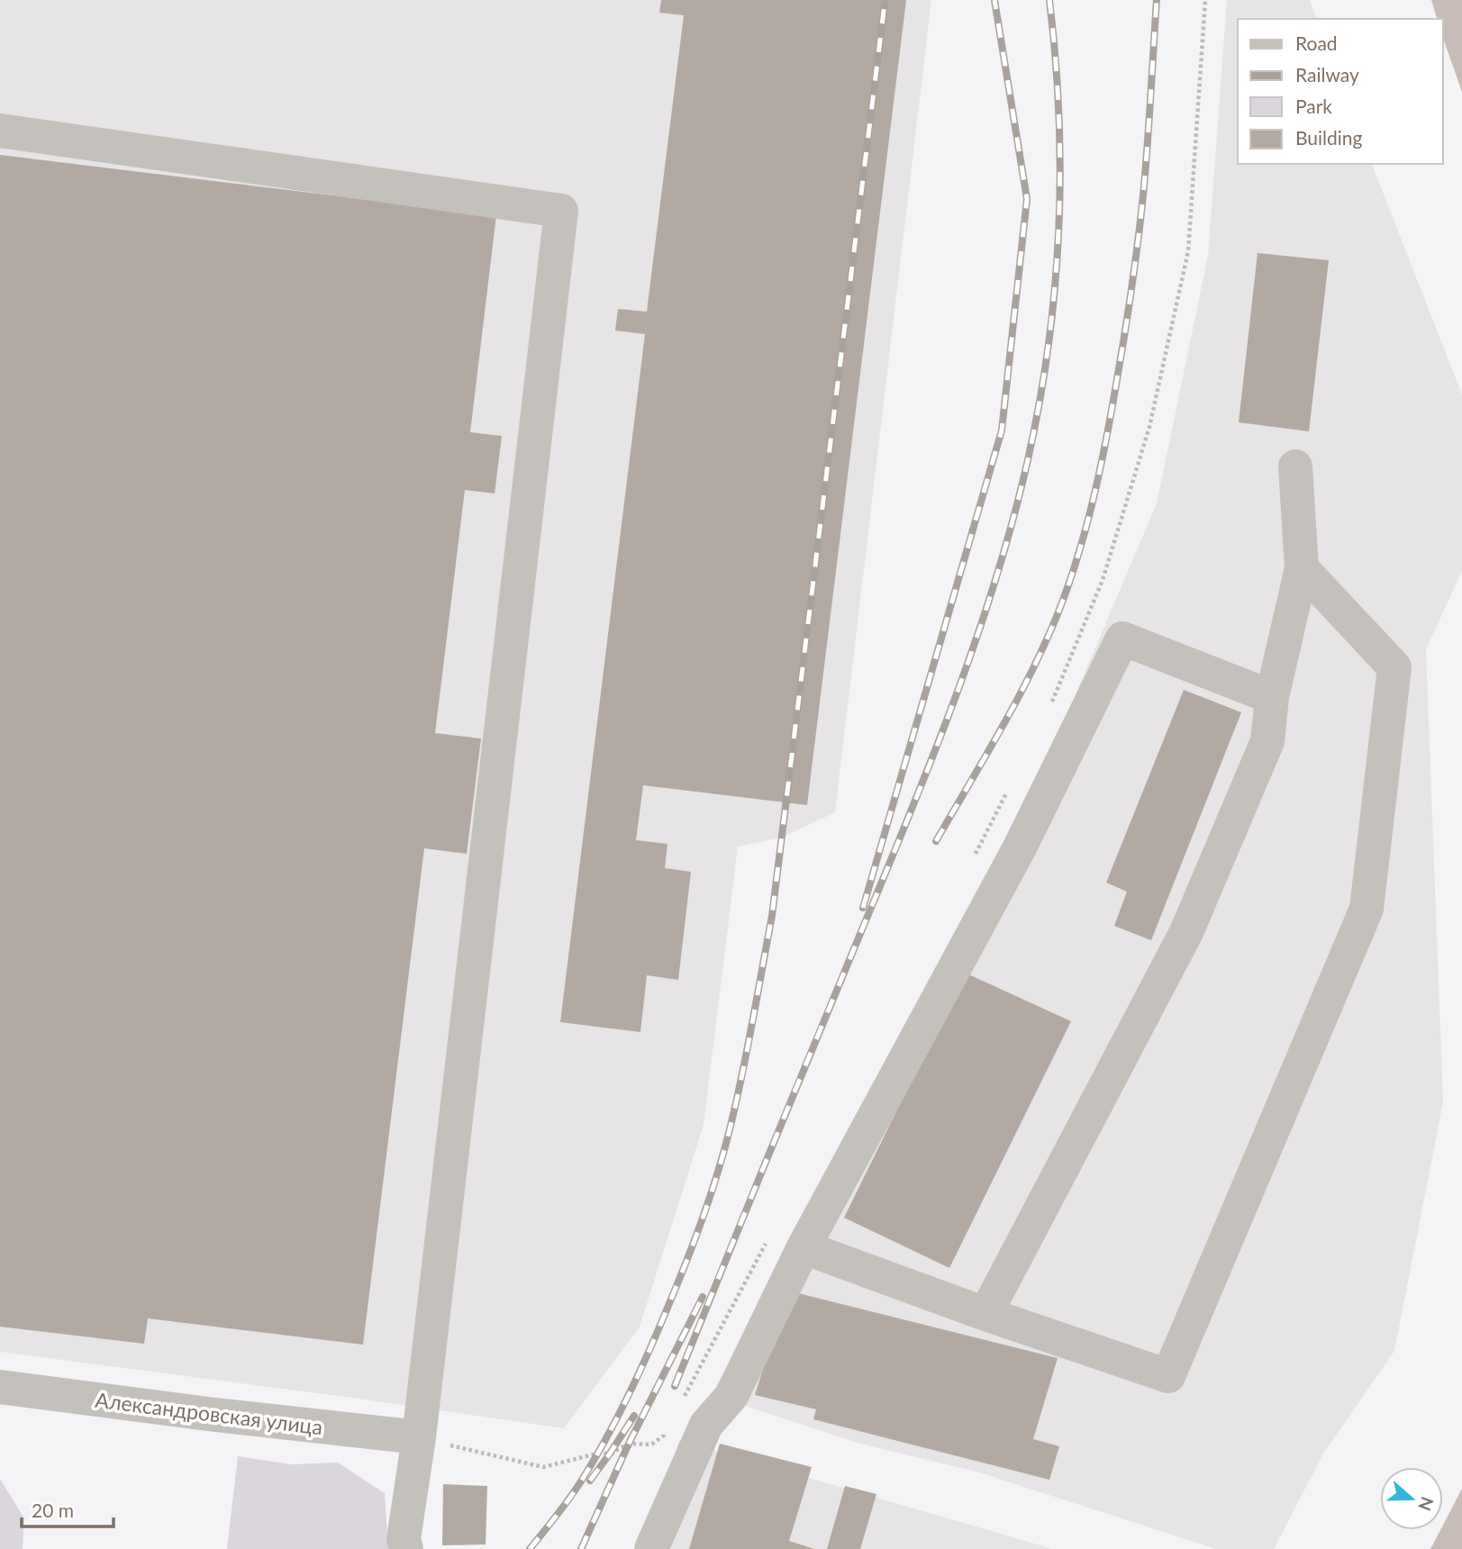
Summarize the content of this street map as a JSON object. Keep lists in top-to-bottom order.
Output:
{
  "streets": {
    "street": ["Александровская улица"]
  },
  "legend": [
    "Road",
    "Railway",
    "Park",
    "Building"
  ],
  "scale_bar": "20 m",
  "north": "right"
}
